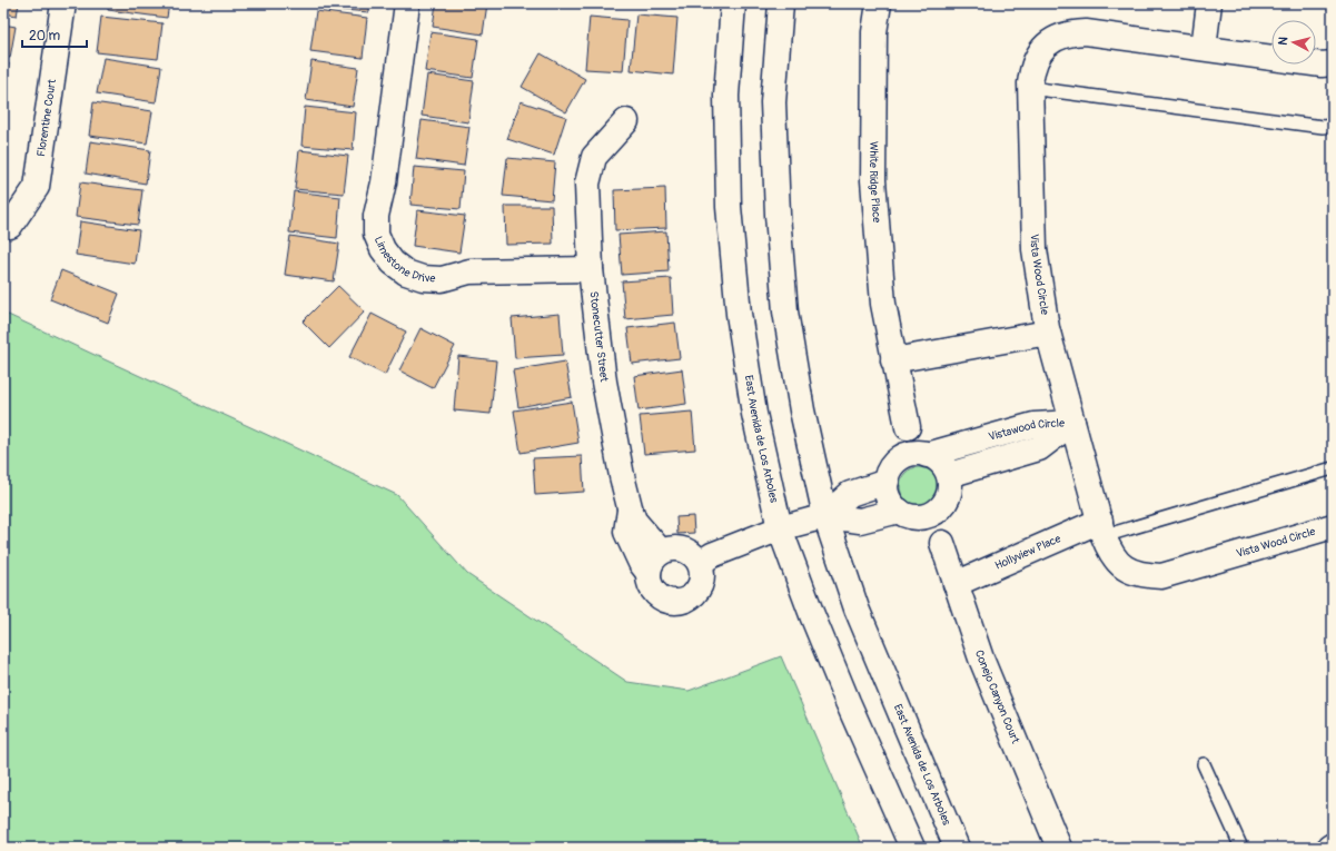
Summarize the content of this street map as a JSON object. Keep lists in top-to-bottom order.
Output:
{
  "streets": {
    "street": [
      "Florentine Court",
      "White Ridge Place",
      "Limestone Drive",
      "Vista Wood Circle",
      "Stonecutter Street",
      "Vistawood Circle",
      "East Avenida de Los Arboles",
      "Hollyview Place",
      "Conejo Canyon Court"
    ]
  },
  "crossings": [
    ["Limestone Drive", "Stonecutter Street"],
    ["Vista Wood Circle", "Vistawood Circle"],
    ["Vista Wood Circle", "Hollyview Place"],
    ["Hollyview Place", "Conejo Canyon Court"]
  ],
  "scale_bar": "20 m",
  "north": "left"
}
